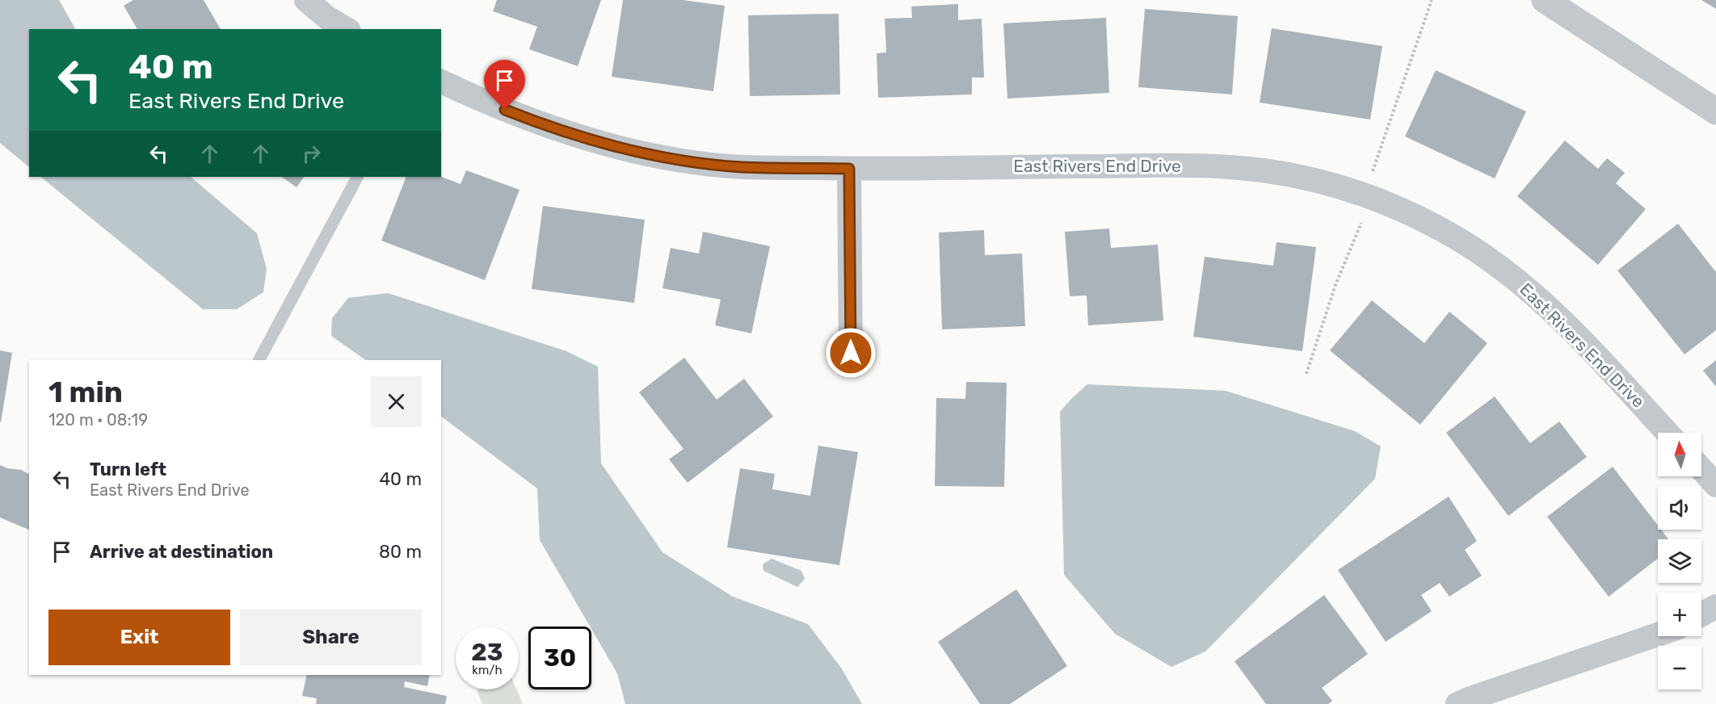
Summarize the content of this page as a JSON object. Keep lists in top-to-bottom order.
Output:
{
  "streets": {
    "street": ["East Rivers End Drive"]
  },
  "north": "top",
  "page": {
    "turn": ["40 m", "East Rivers End Drive"],
    "heading": ["1 min", "120 m · 08:19"],
    "map_buttons": ["+", "−"],
    "list": [
      {
        "name": "Turn left",
        "note": "East Rivers End Drive",
        "value": "40 m"
      },
      {
        "name": "Arrive at destination",
        "value": "80 m"
      }
    ],
    "buttons": ["Exit", "Share"],
    "speed": "23 km/h",
    "limit": "30"
  }
}
